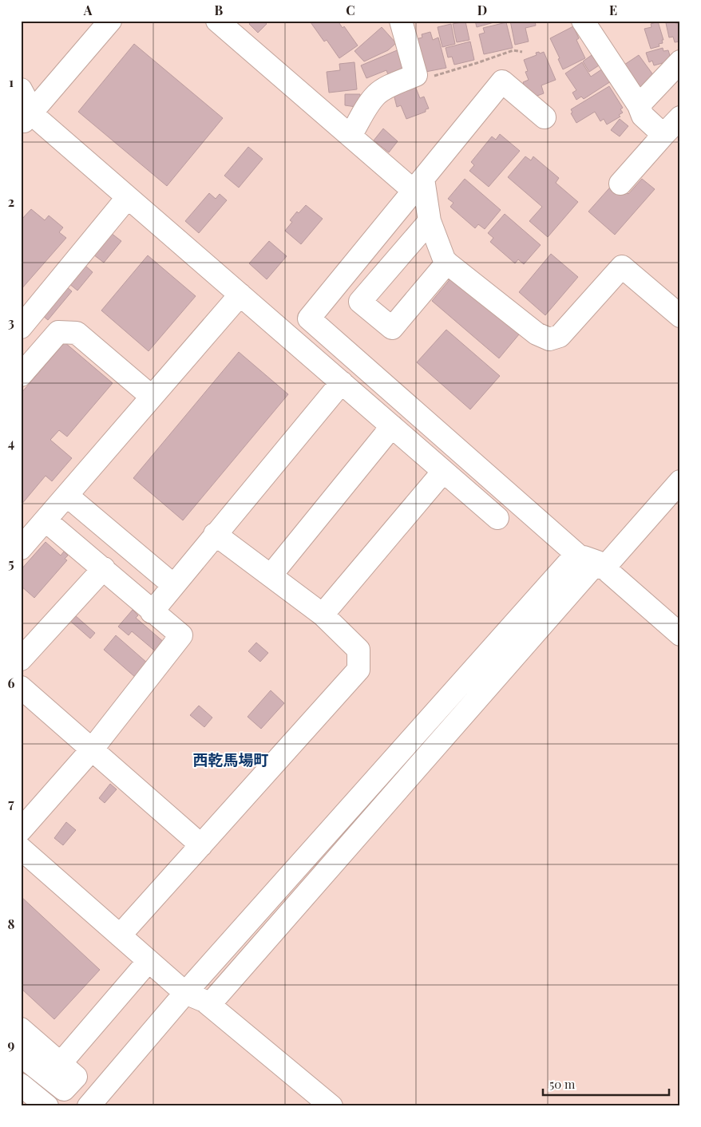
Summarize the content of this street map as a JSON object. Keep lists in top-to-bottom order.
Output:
{
  "districts": ["西乾馬場町"],
  "scale_bar": "50 m",
  "grid": {
    "columns": [
      "A",
      "B",
      "C",
      "D",
      "E"
    ],
    "rows": [
      "1",
      "2",
      "3",
      "4",
      "5",
      "6",
      "7",
      "8",
      "9"
    ]
  }
}
